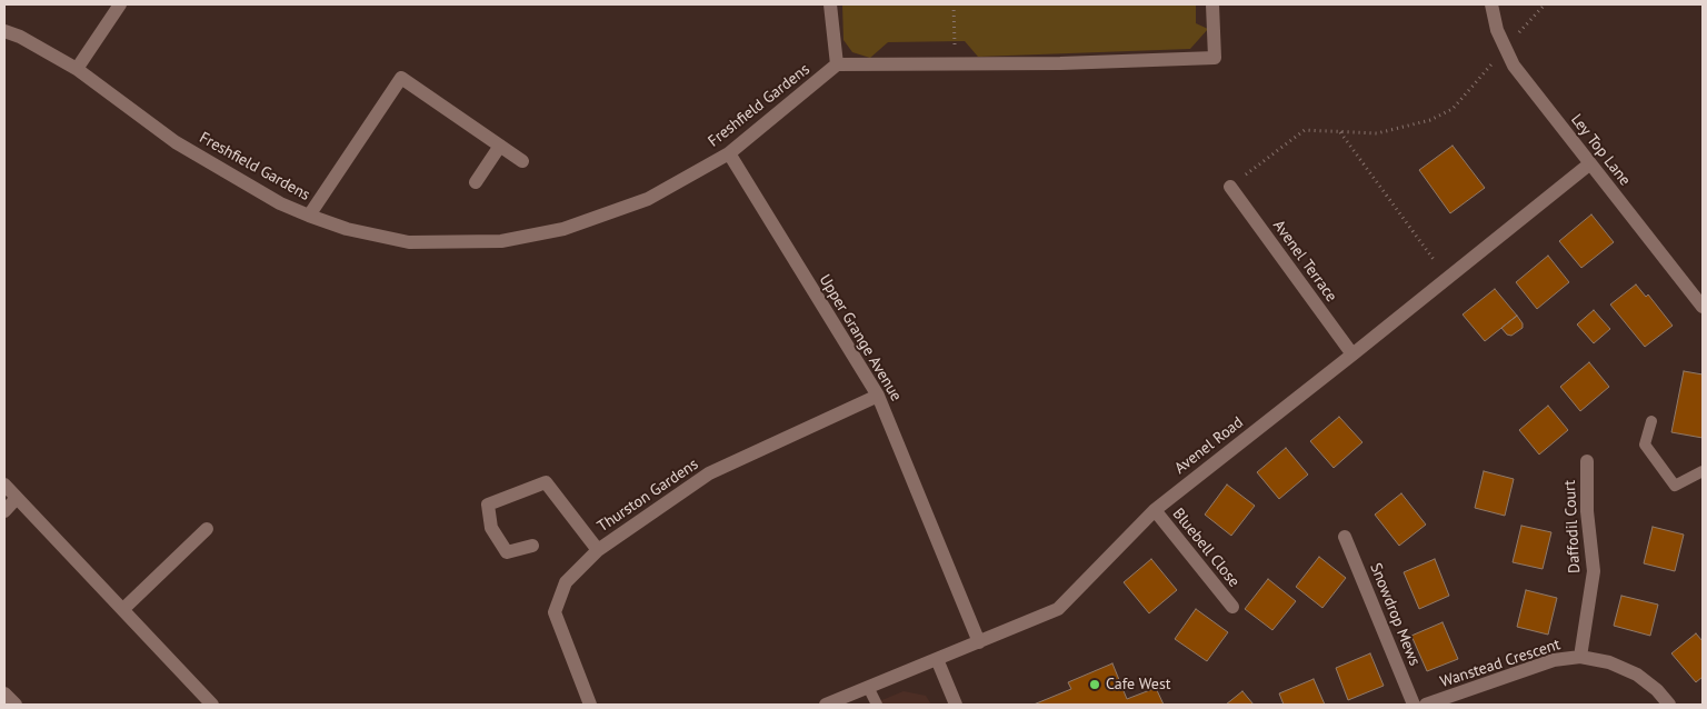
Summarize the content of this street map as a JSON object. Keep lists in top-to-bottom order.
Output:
{
  "streets": {
    "street": [
      "Freshfield Gardens",
      "Ley Top Lane",
      "Avenel Terrace",
      "Upper Grange Avenue",
      "Avenel Road",
      "Thurston Gardens",
      "Daffodil Court",
      "Bluebell Close",
      "Snowdrop Mews",
      "Wanstead Crescent"
    ]
  },
  "crossings": [
    ["Freshfield Gardens", "Upper Grange Avenue"],
    ["Ley Top Lane", "Avenel Road"],
    ["Avenel Terrace", "Avenel Road"],
    ["Upper Grange Avenue", "Avenel Road"],
    ["Upper Grange Avenue", "Thurston Gardens"],
    ["Avenel Road", "Bluebell Close"],
    ["Daffodil Court", "Wanstead Crescent"]
  ],
  "places": ["Cafe West"]
}
